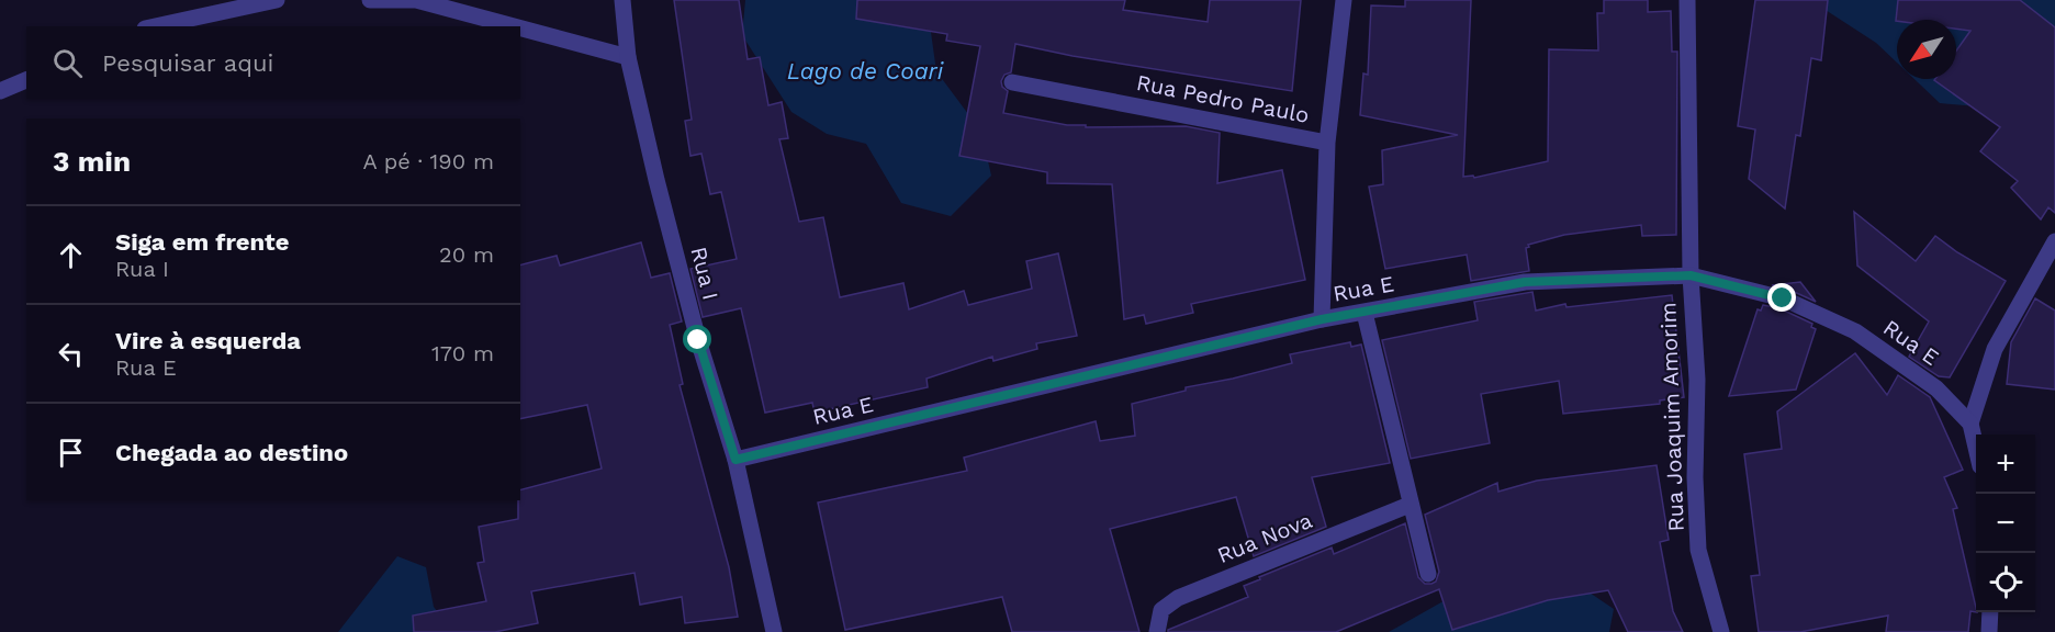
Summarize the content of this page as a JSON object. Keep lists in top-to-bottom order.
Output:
{
  "streets": {
    "street": [
      "Rua Pedro Paulo",
      "Rua I",
      "Rua E",
      "Rua Joaquim Amorim",
      "Rua Nova"
    ]
  },
  "crossings": [
    ["Rua Pedro Paulo", "Rua E"],
    ["Rua I", "Rua E"],
    ["Rua E", "Rua Joaquim Amorim"]
  ],
  "water": ["Lago de Coari"],
  "north": "bottom left",
  "page": {
    "search": "Pesquisar aqui",
    "heading": ["3 min", "A pé · 190 m"],
    "list": [
      ["Siga em frente", "Rua I", "20 m"],
      ["Vire à esquerda", "Rua E", "170 m"],
      "Chegada ao destino"
    ],
    "map_buttons": ["+", "−"]
  }
}
